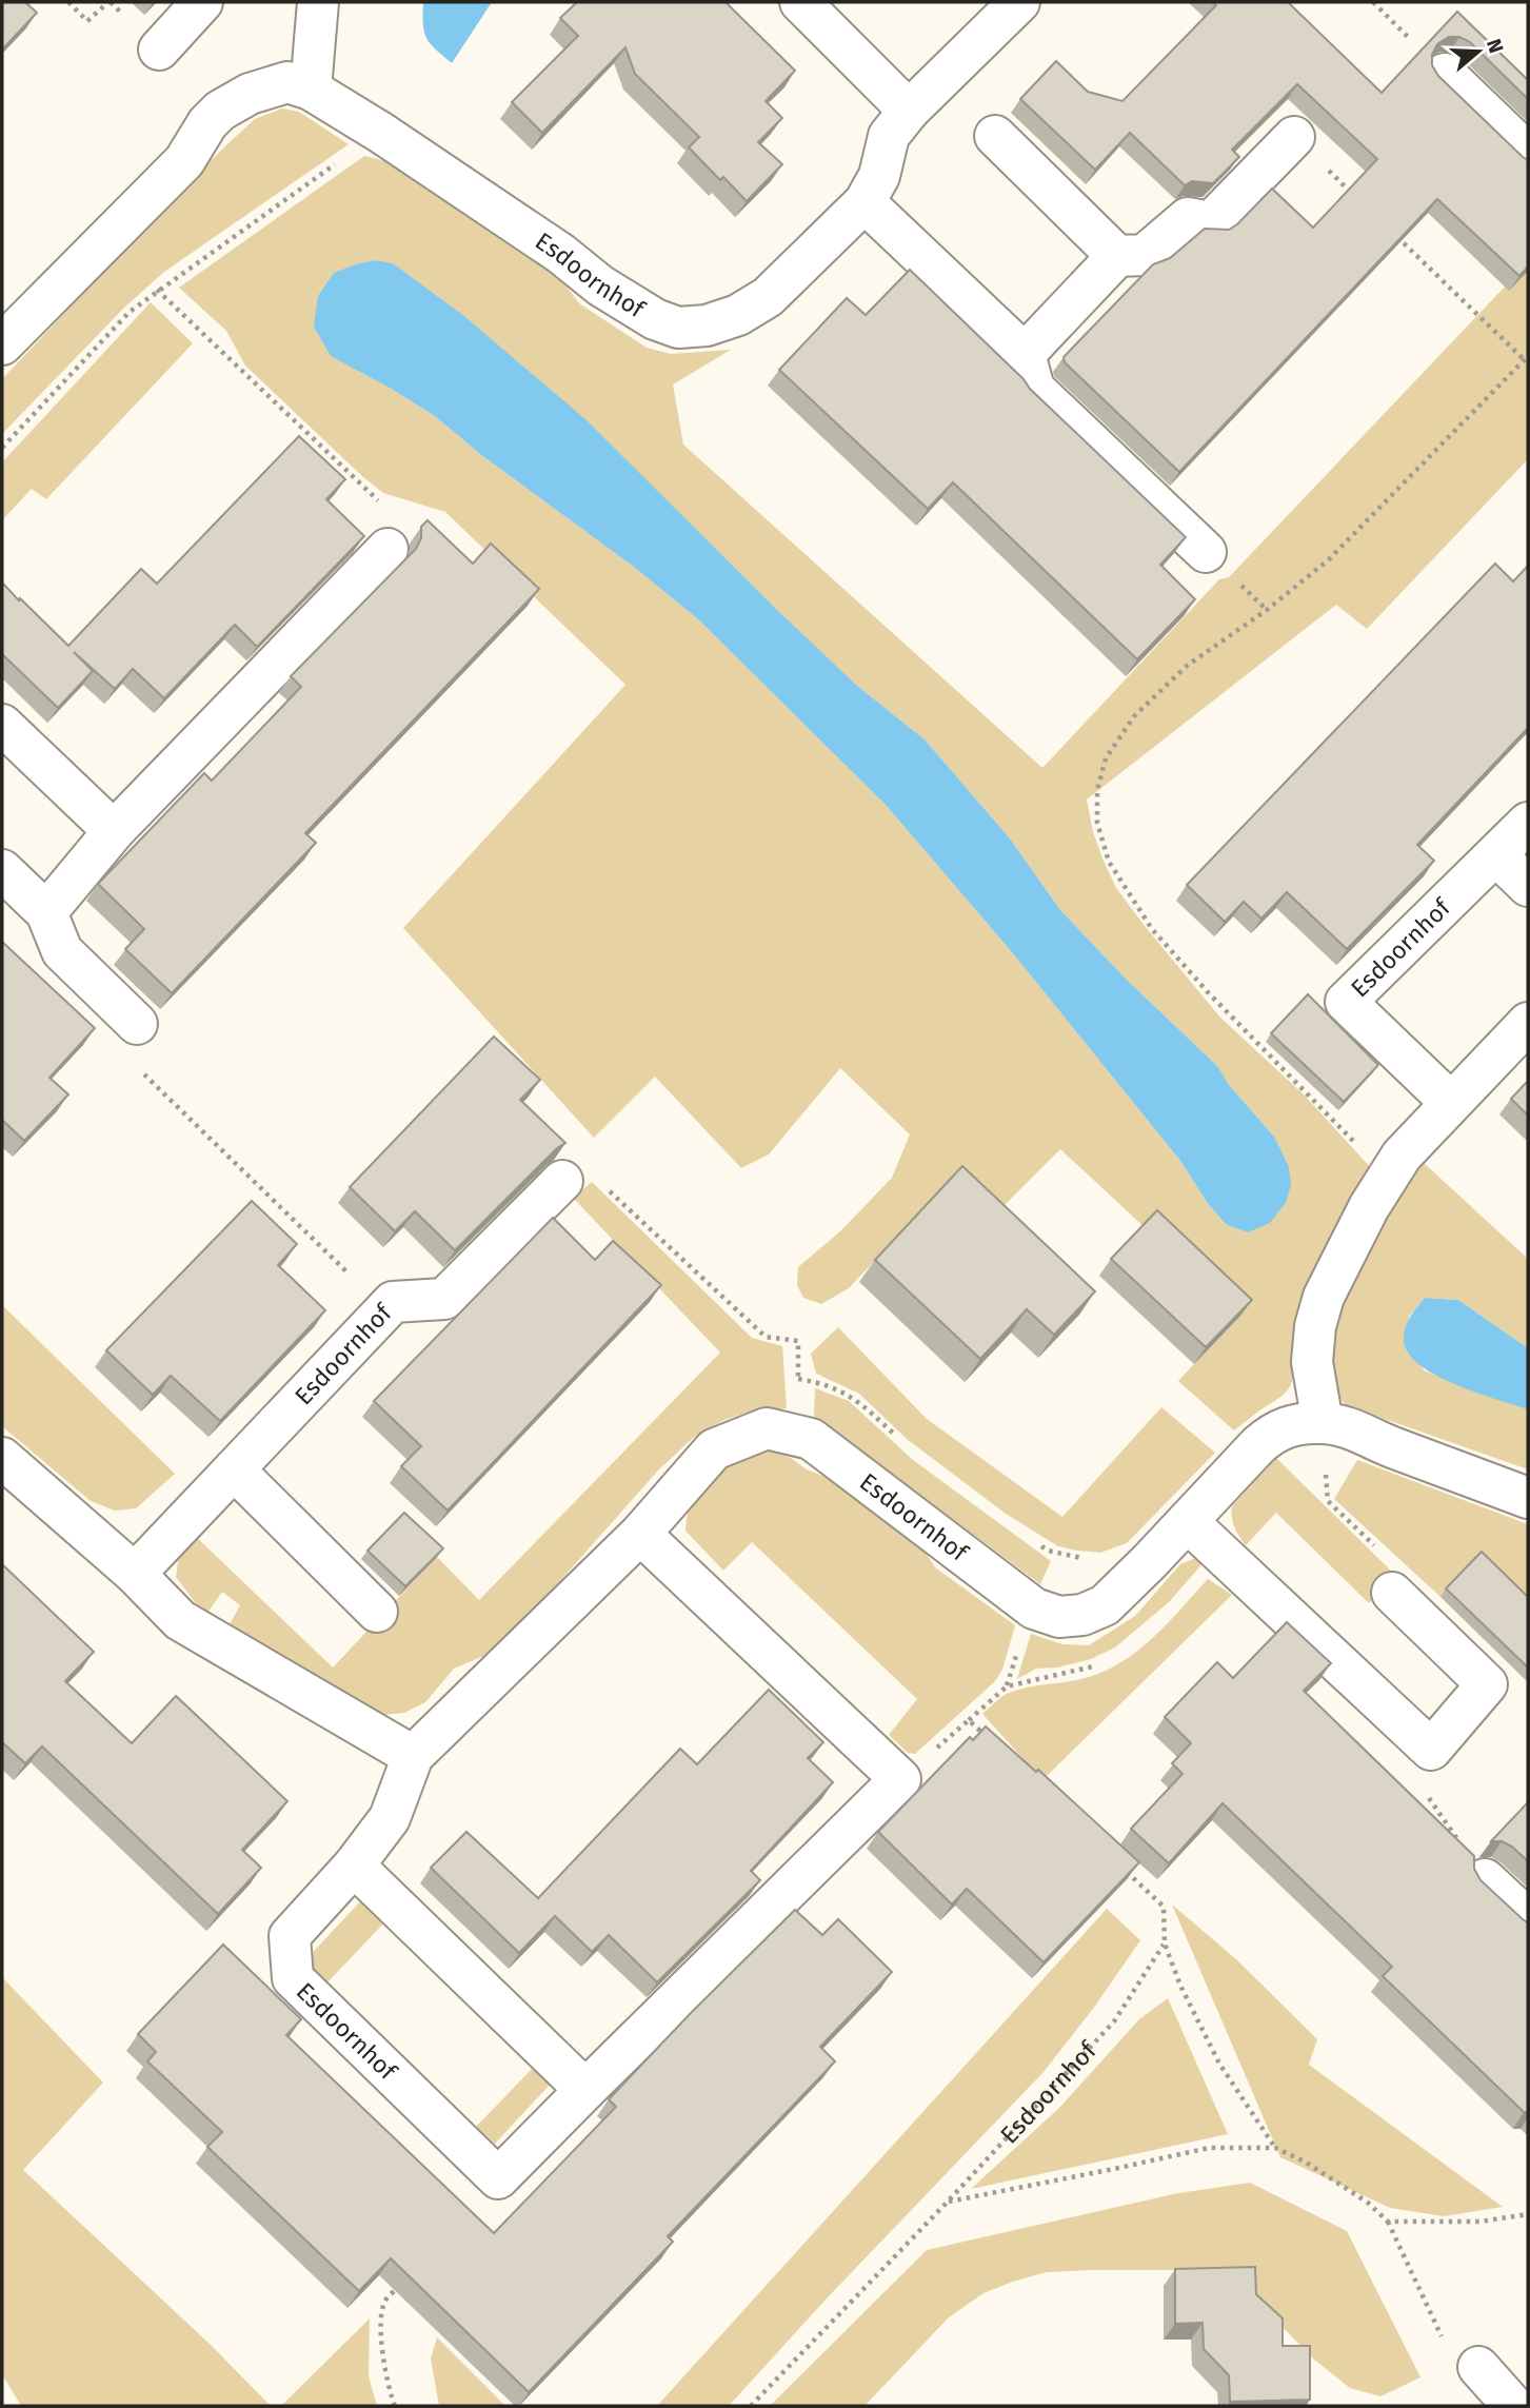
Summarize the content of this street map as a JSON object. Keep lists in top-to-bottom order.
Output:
{
  "streets": {
    "street": ["Esdoornhof"]
  },
  "north": "right"
}
